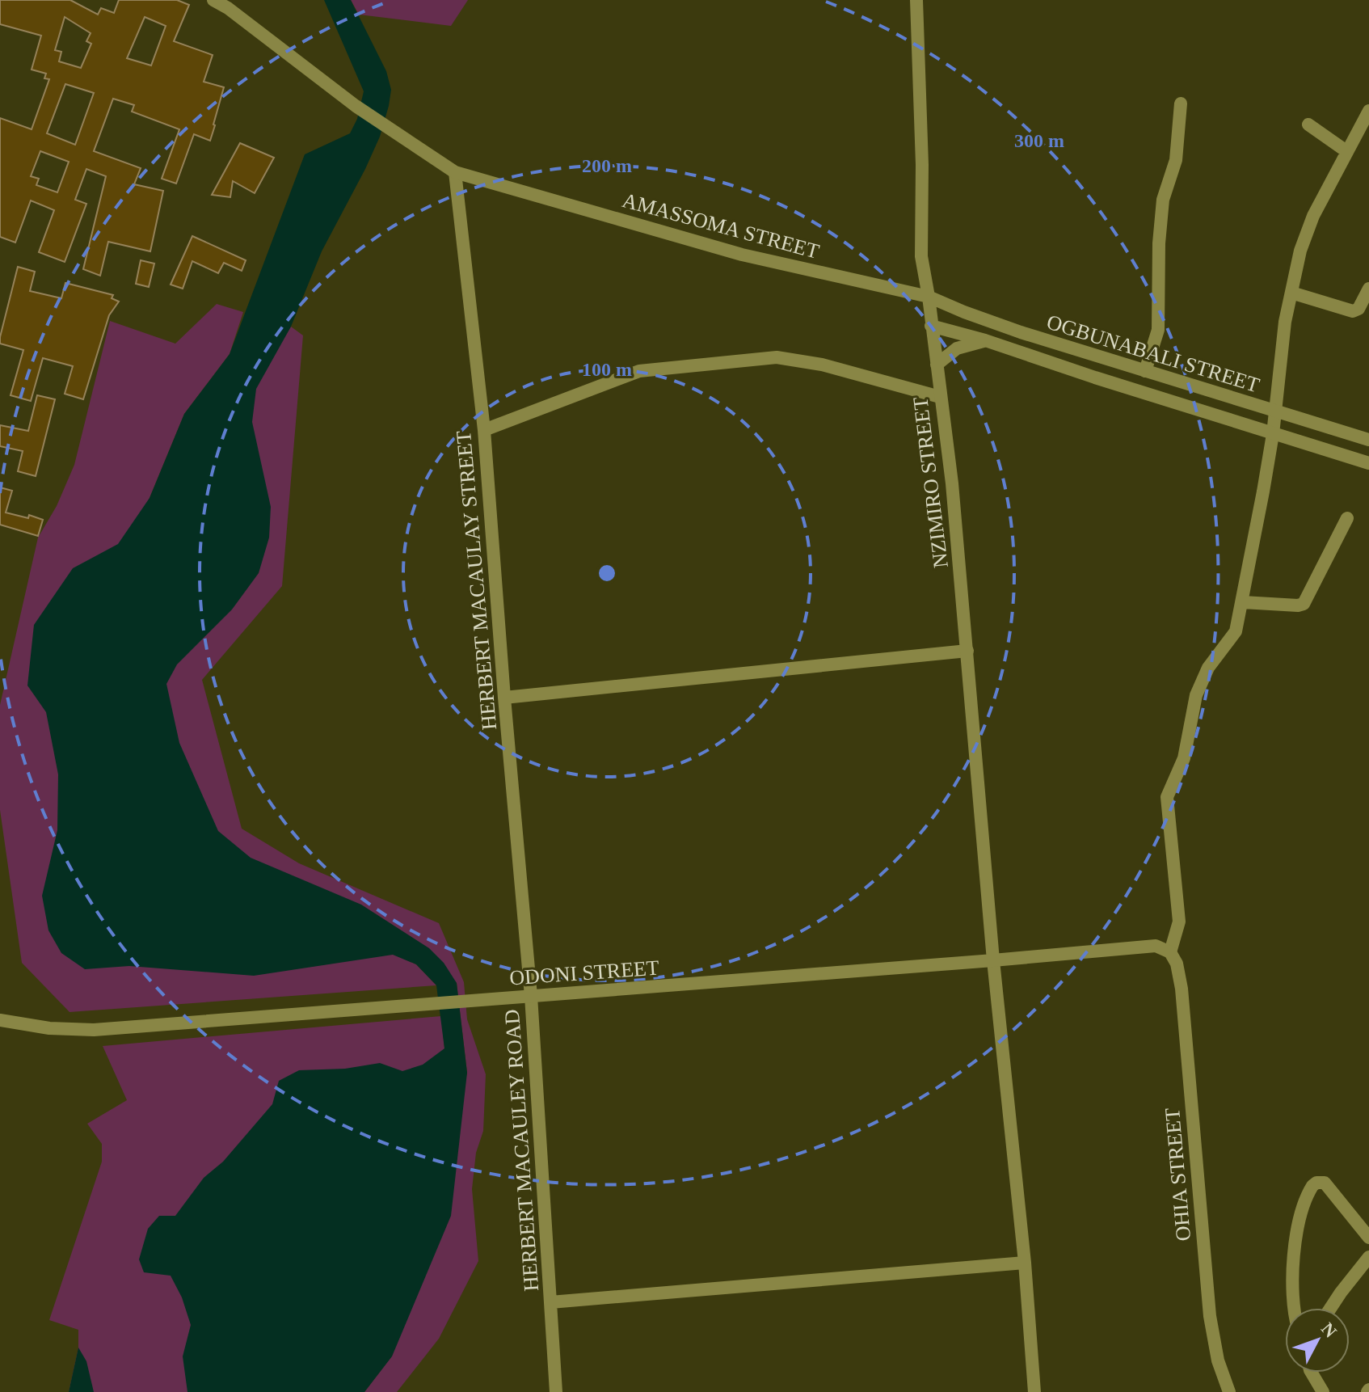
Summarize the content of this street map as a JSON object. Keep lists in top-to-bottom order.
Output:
{
  "streets": {
    "street": [
      "AMASSOMA STREET",
      "OGBUNABALI STREET",
      "NZIMIRO STREET",
      "HERBERT MACAULAY STREET",
      "ODONI STREET",
      "HERBERT MACAULEY ROAD",
      "OHIA STREET"
    ]
  },
  "crossings": [
    ["AMASSOMA STREET", "OGBUNABALI STREET"],
    ["AMASSOMA STREET", "NZIMIRO STREET"],
    ["AMASSOMA STREET", "HERBERT MACAULAY STREET"],
    ["OGBUNABALI STREET", "NZIMIRO STREET"],
    ["NZIMIRO STREET", "ODONI STREET"],
    ["HERBERT MACAULAY STREET", "ODONI STREET"],
    ["HERBERT MACAULAY STREET", "HERBERT MACAULEY ROAD"],
    ["ODONI STREET", "HERBERT MACAULEY ROAD"],
    ["ODONI STREET", "OHIA STREET"]
  ],
  "north": "top right",
  "rings": ["300 m", "200 m", "100 m"]
}
